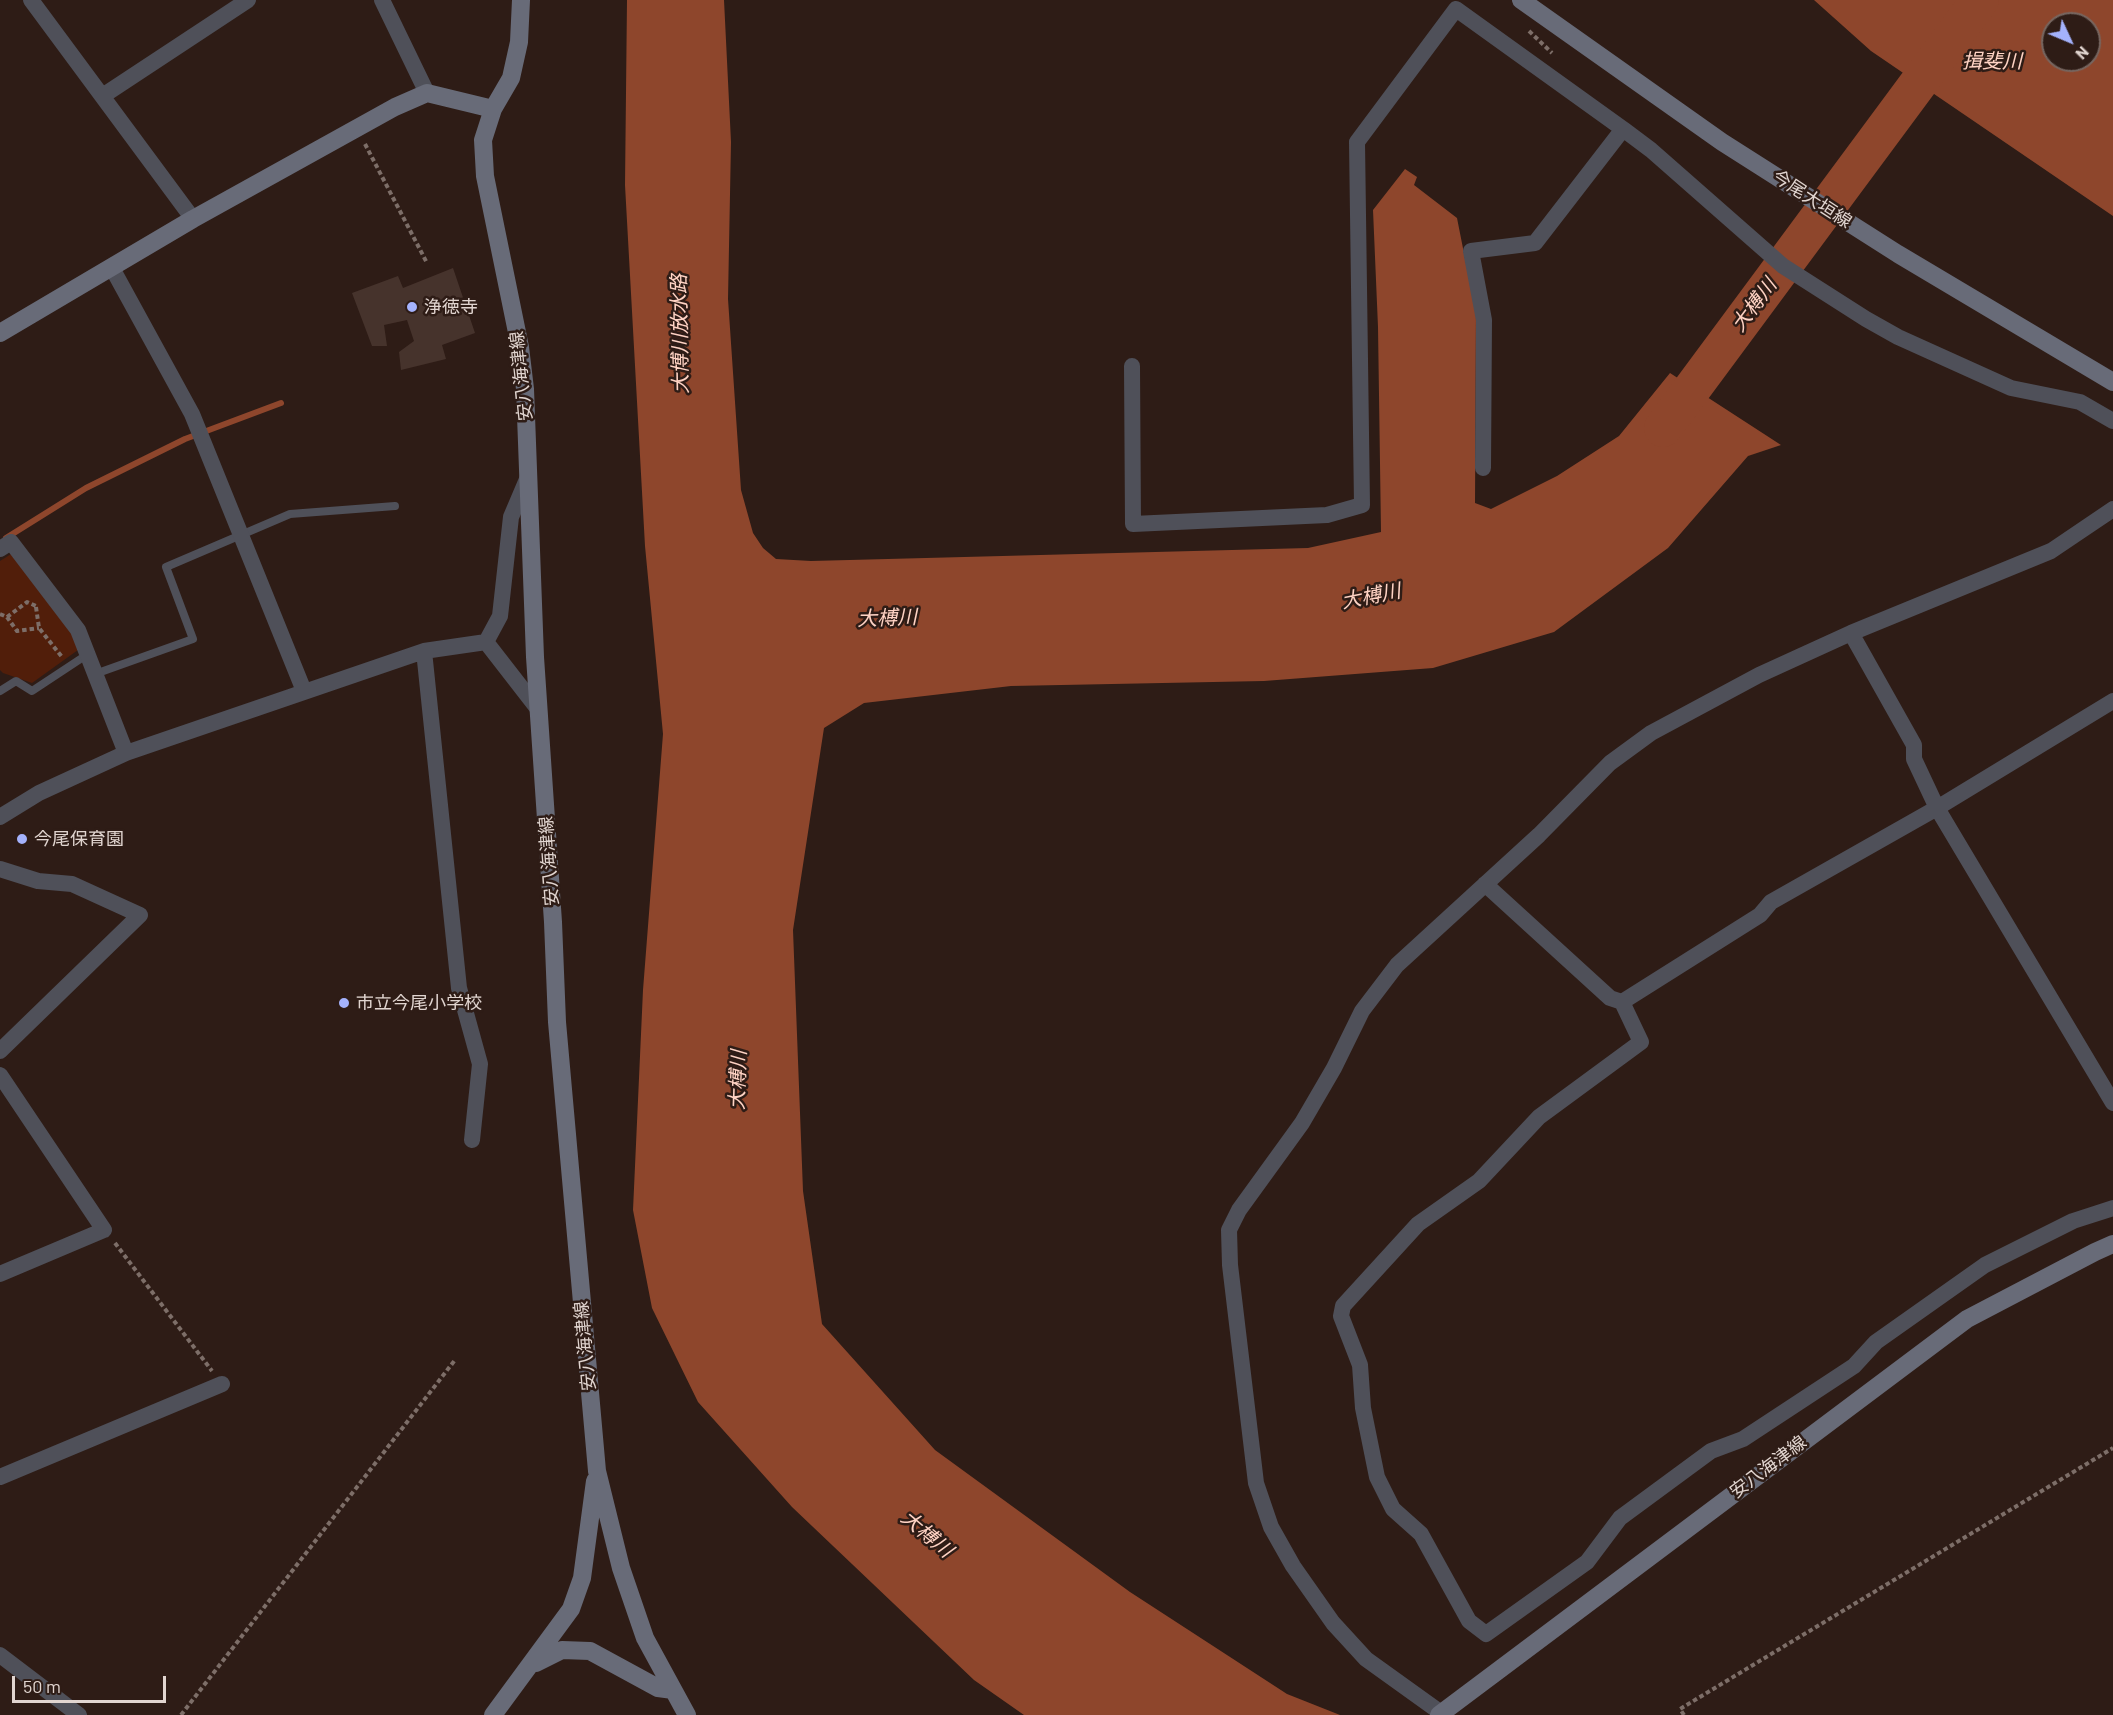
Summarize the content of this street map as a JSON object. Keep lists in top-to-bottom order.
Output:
{
  "streets": {
    "main road": ["今尾大垣線", "安八海津線"]
  },
  "water": ["揖斐川", "大榑川", "大博川放水路"],
  "places": ["浄徳寺", "今尾保育園", "市立今尾小学校"],
  "scale_bar": "50 m",
  "north": "bottom right"
}
